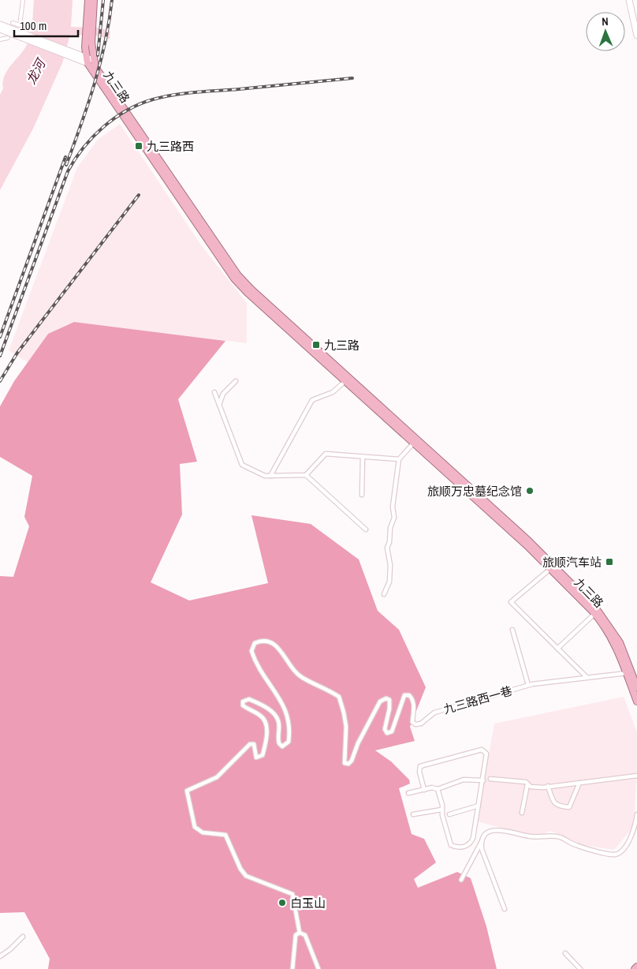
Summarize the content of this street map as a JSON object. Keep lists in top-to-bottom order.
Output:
{
  "streets": {
    "highway": ["九三路"],
    "street": ["九三路西一巷"]
  },
  "crossings": [
    ["九三路", "九三路西一巷"]
  ],
  "water": ["龙河"],
  "places": {
    "transit": ["九三路西", "九三路", "旅顺汽车站"],
    "other": ["旅顺万忠墓纪念馆", "白玉山"]
  },
  "scale_bar": "100 m",
  "north": "top"
}
